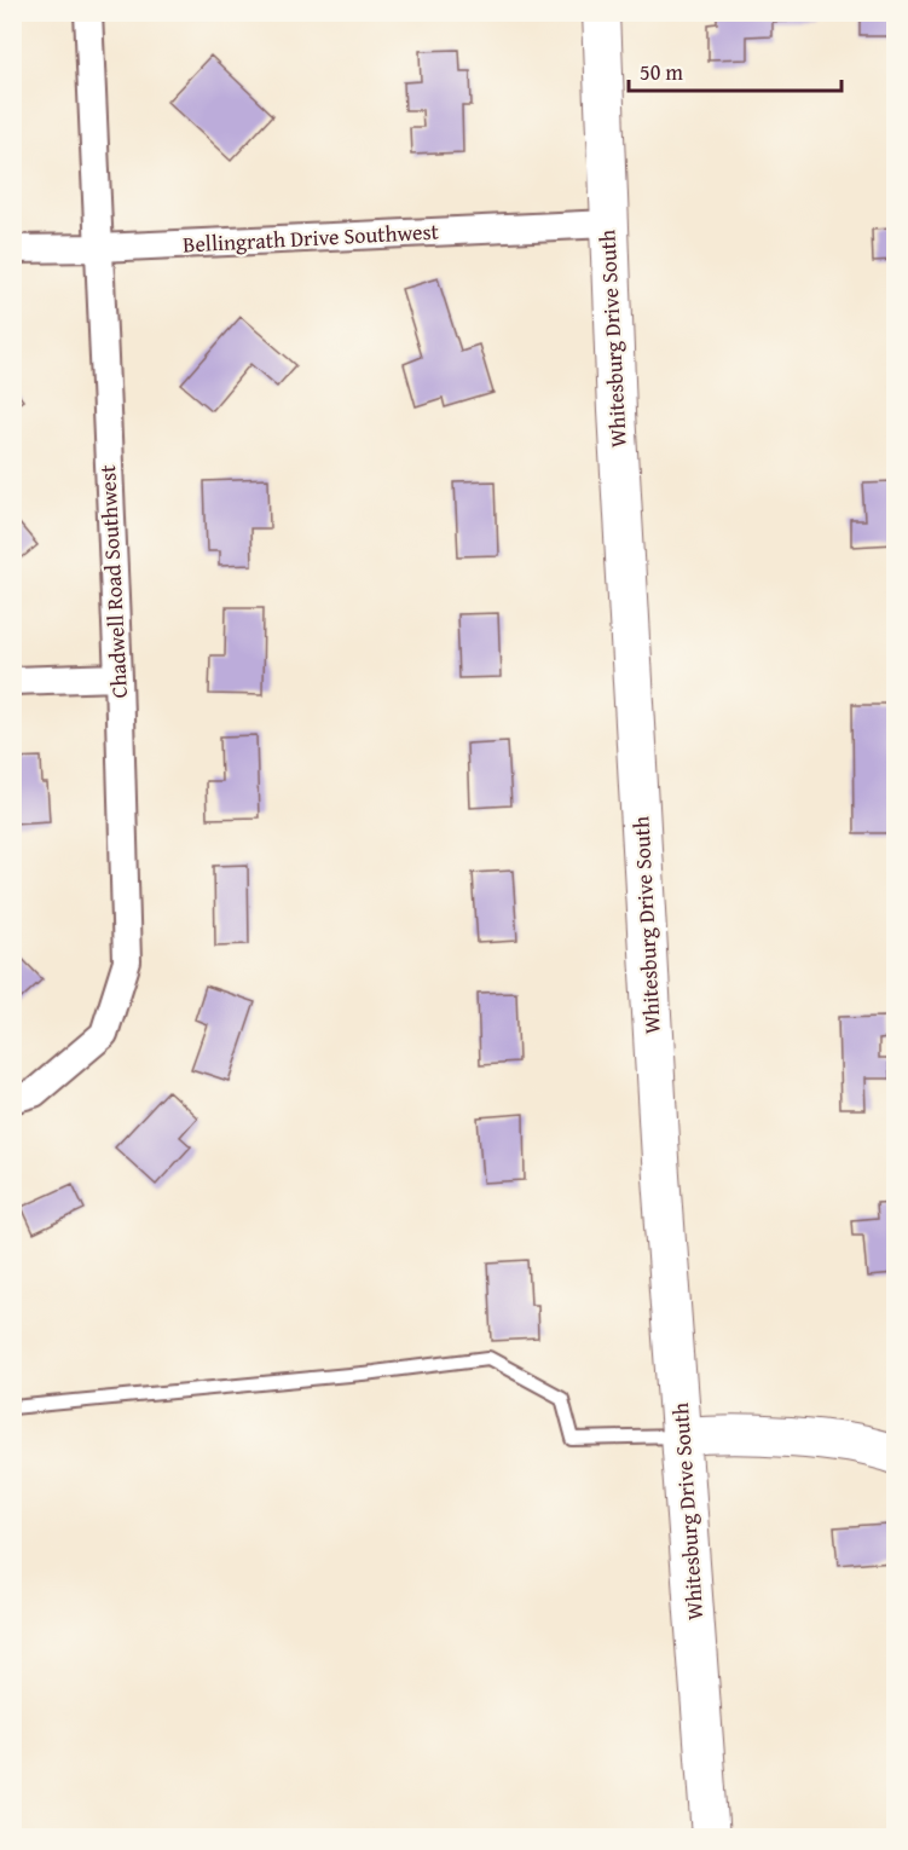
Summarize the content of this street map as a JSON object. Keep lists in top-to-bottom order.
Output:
{
  "streets": {
    "main road": ["Whitesburg Drive South"],
    "street": ["Bellingrath Drive Southwest", "Chadwell Road Southwest"]
  },
  "crossings": [
    ["Bellingrath Drive Southwest", "Whitesburg Drive South"],
    ["Bellingrath Drive Southwest", "Chadwell Road Southwest"]
  ],
  "scale_bar": "50 m"
}
